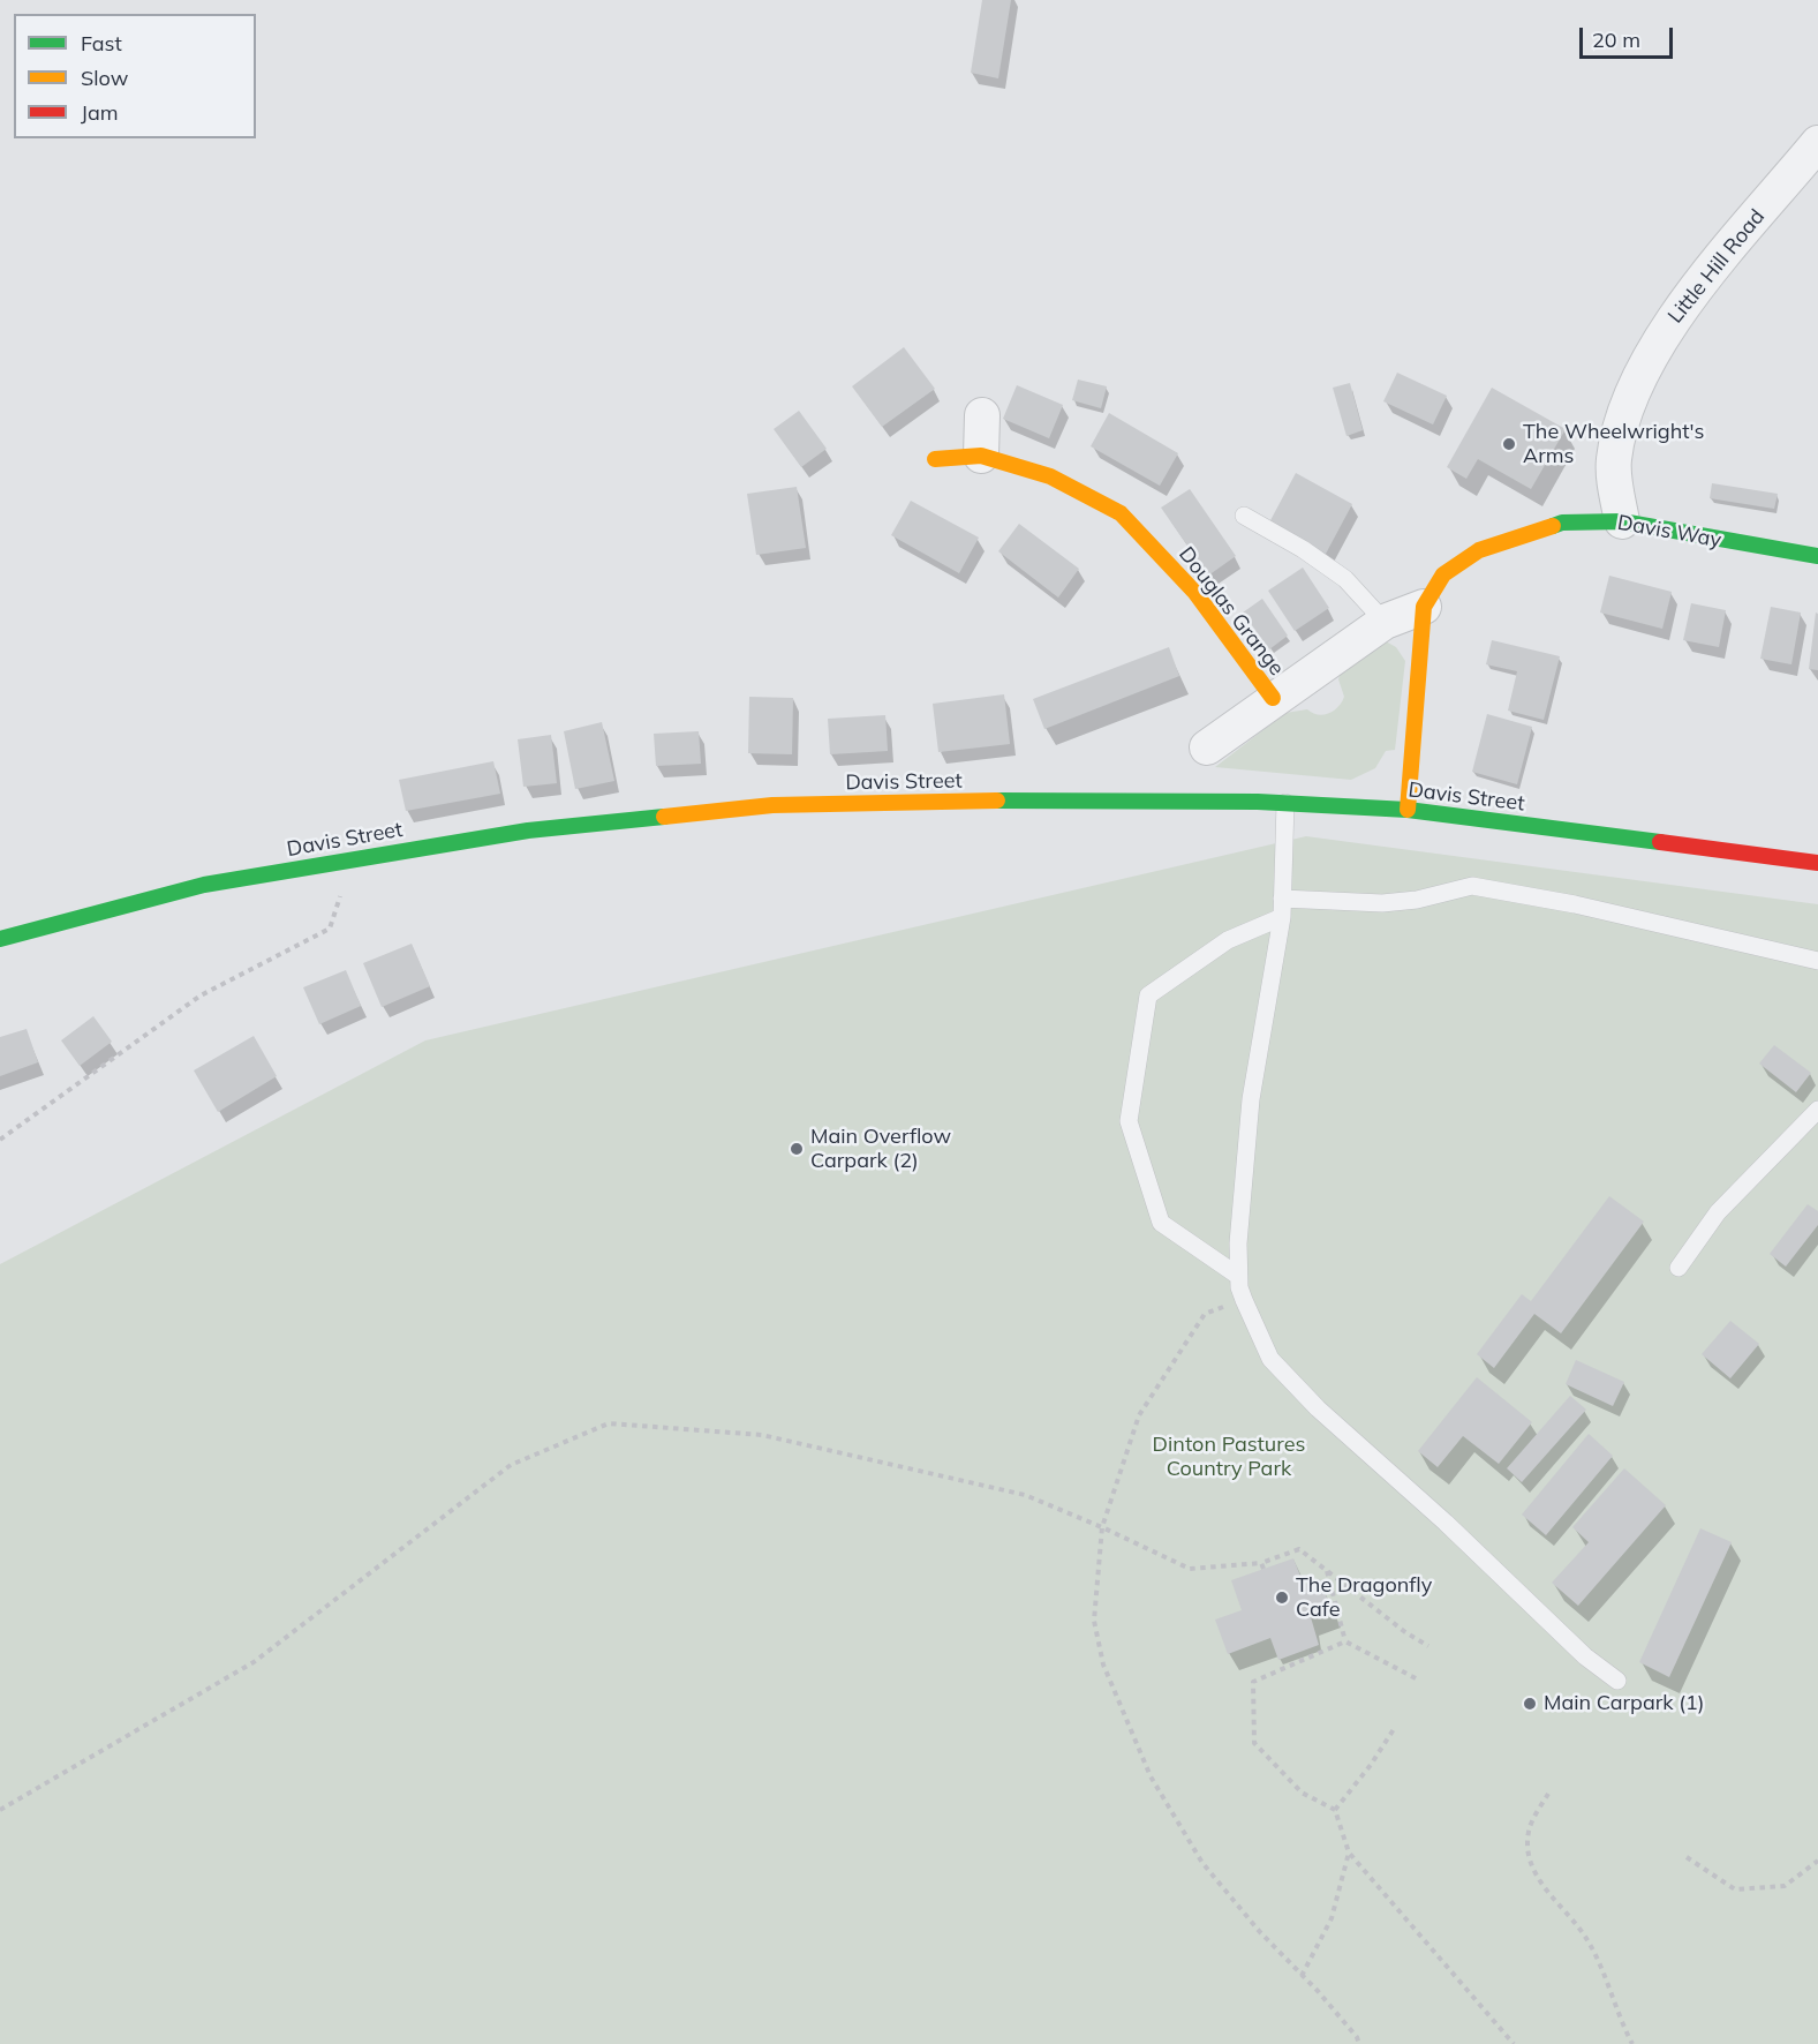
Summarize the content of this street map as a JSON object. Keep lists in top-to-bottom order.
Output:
{
  "streets": {
    "main road": ["Davis Way", "Douglas Grange", "Davis Street"],
    "street": ["Little Hill Road"]
  },
  "crossings": [
    ["Little Hill Road", "Davis Way"],
    ["Davis Way", "Davis Street"]
  ],
  "parks": ["Dinton Pastures Country Park"],
  "places": [
    "The Wheelwright's Arms",
    "Main Overflow Carpark (2)",
    "The Dragonfly Cafe",
    "Main Carpark (1)"
  ],
  "legend": ["Fast", "Slow", "Jam"],
  "scale_bar": "20 m"
}
